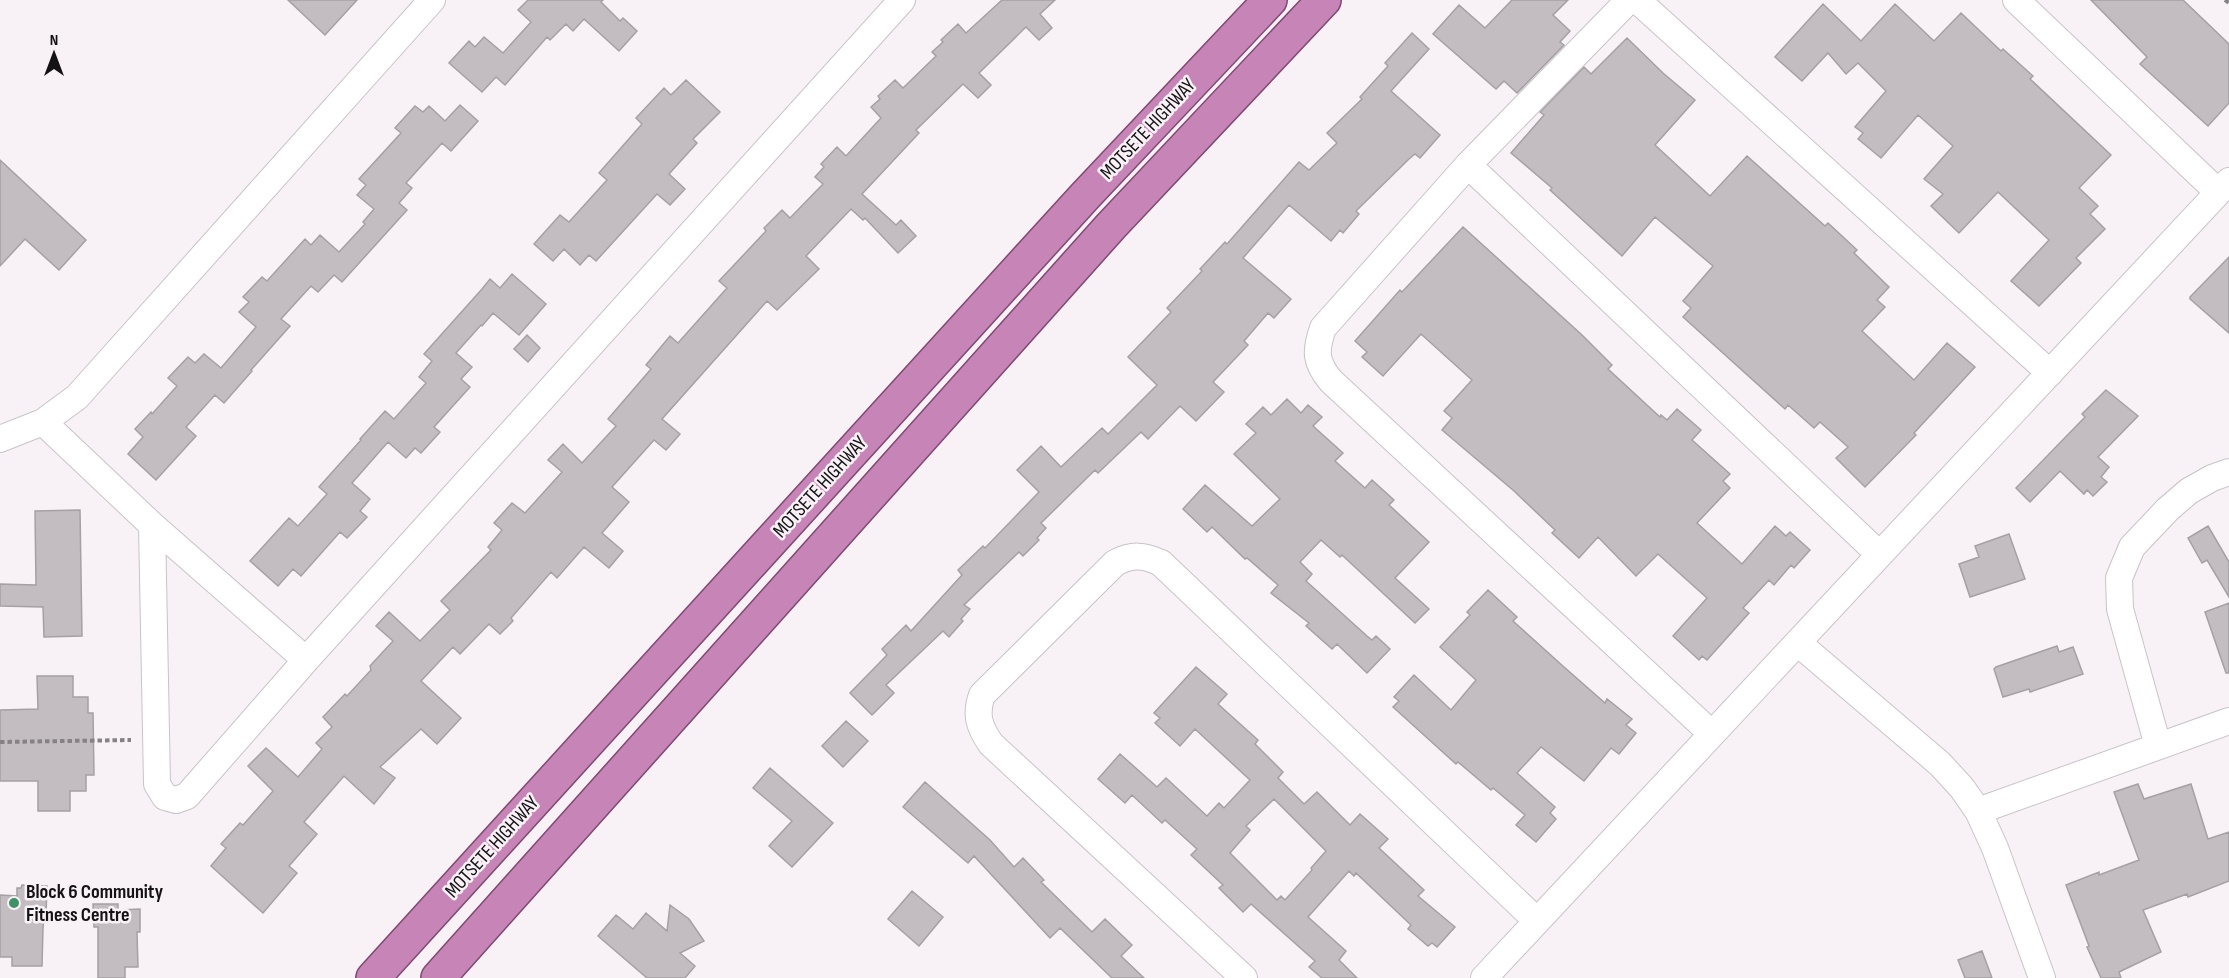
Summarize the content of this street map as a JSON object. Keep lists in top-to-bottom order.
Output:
{
  "streets": {
    "highway": ["MOTSETE HIGHWAY"]
  },
  "places": ["Block 6 Community Fitness Centre"],
  "north": "top"
}
